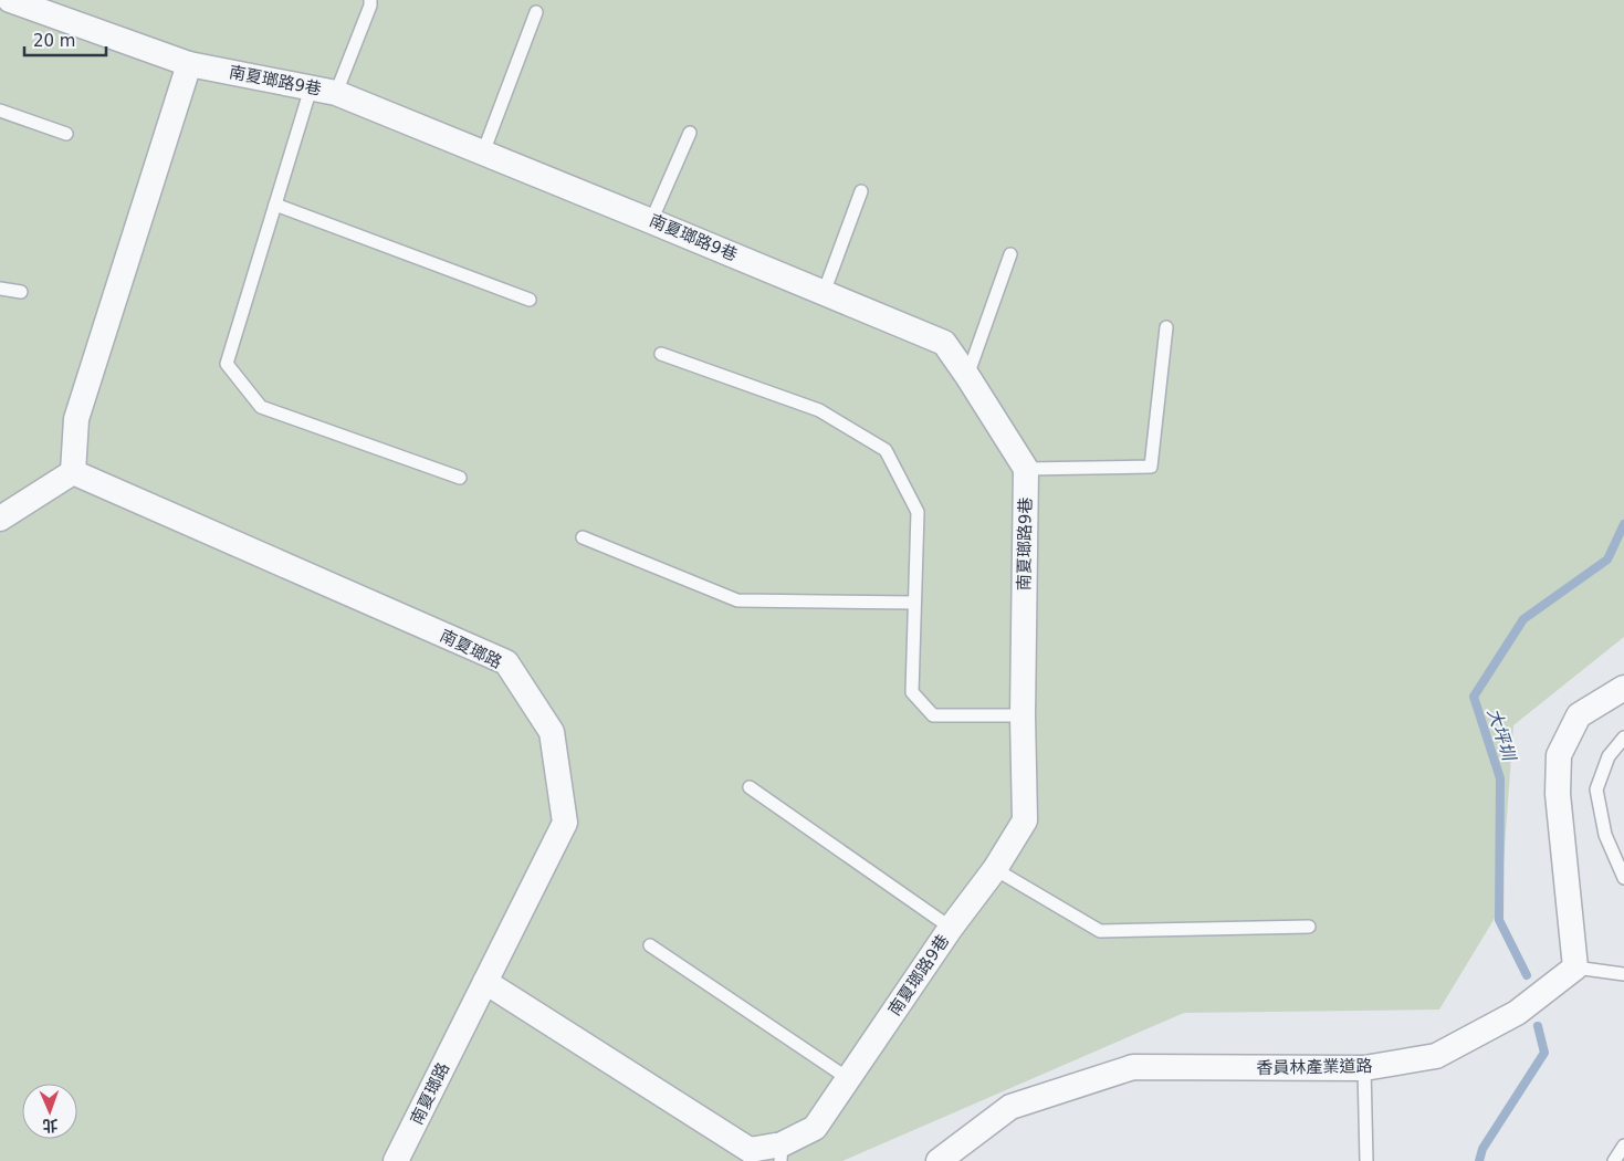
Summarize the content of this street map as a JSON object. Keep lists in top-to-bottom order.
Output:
{
  "streets": {
    "street": ["南夏瑯路9巷", "南夏瑯路", "香員林產業道路"]
  },
  "crossings": [
    ["南夏瑯路9巷", "南夏瑯路"]
  ],
  "water": ["大坪圳"],
  "scale_bar": "20 m",
  "north": "bottom"
}
